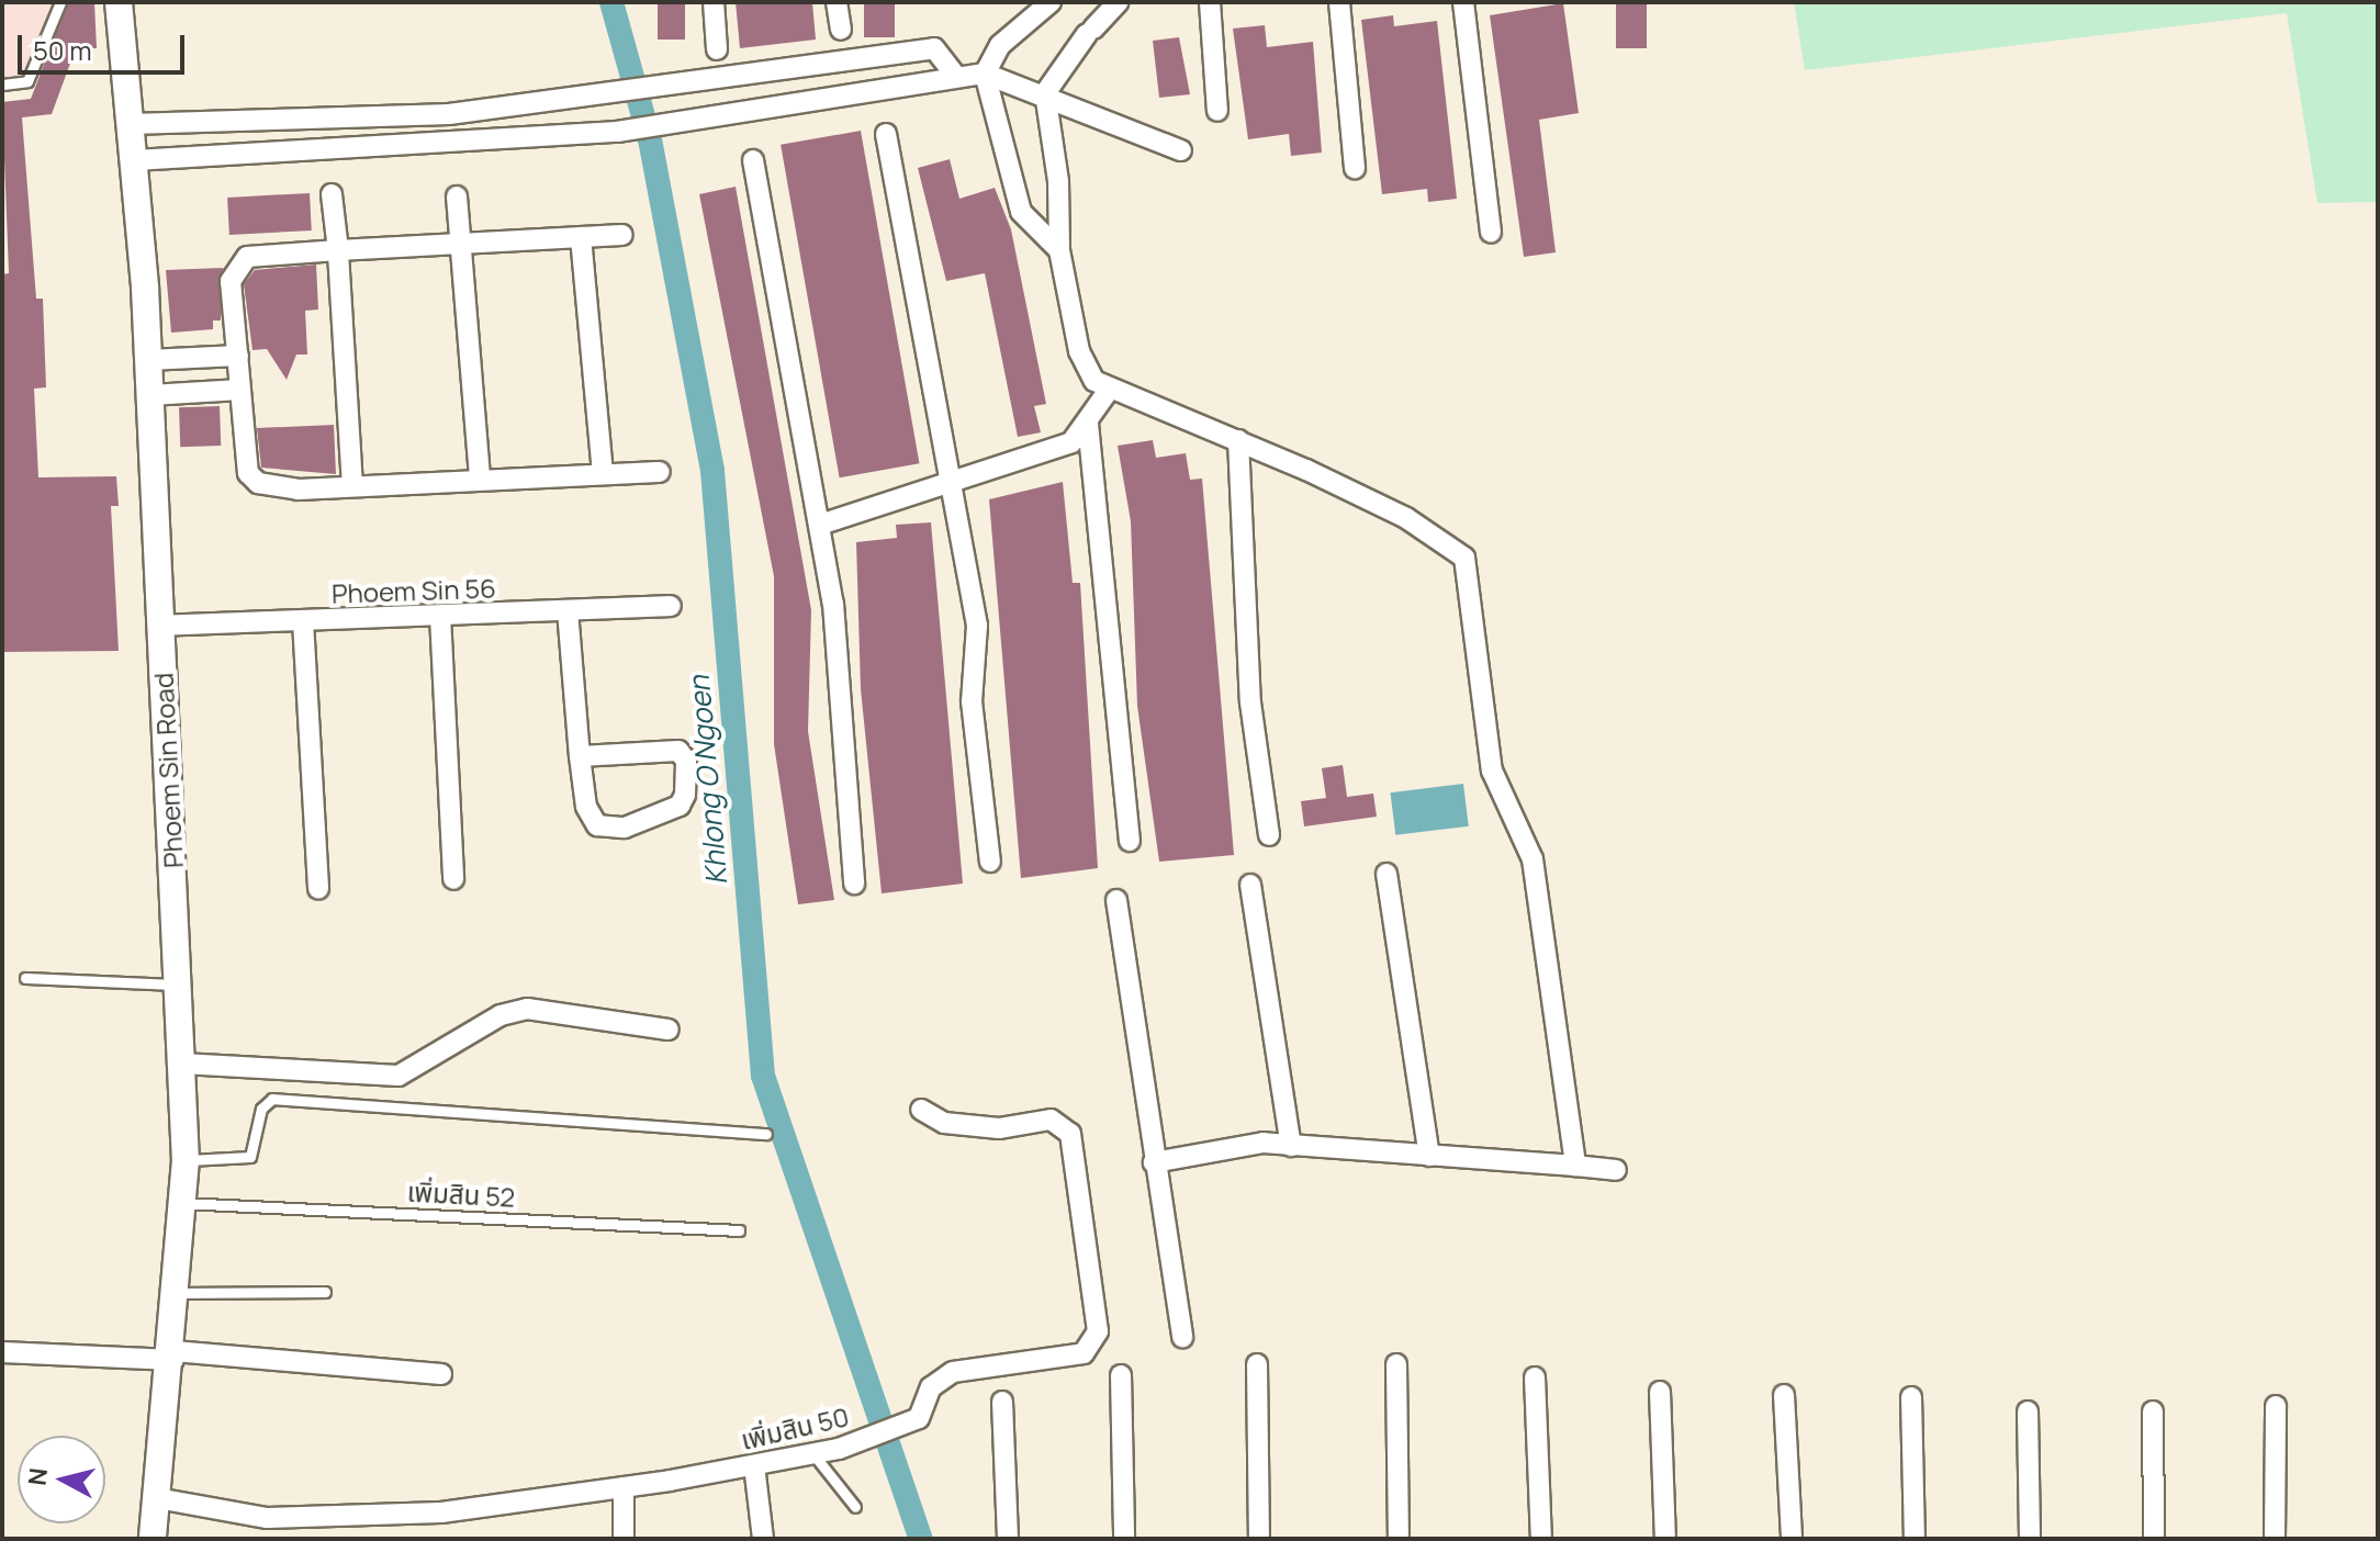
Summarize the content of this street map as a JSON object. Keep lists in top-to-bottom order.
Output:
{
  "streets": {
    "street": ["Phoem Sin 56", "Phoem Sin Road", "เพิ่มสิน 50"],
    "lane": ["เพิ่มสิน 52"]
  },
  "crossings": [
    ["Phoem Sin 56", "Phoem Sin Road"],
    ["Phoem Sin Road", "เพิ่มสิน 52"],
    ["Phoem Sin Road", "เพิ่มสิน 50"]
  ],
  "water": ["Khlong O Ngoen"],
  "scale_bar": "50 m",
  "north": "left"
}
